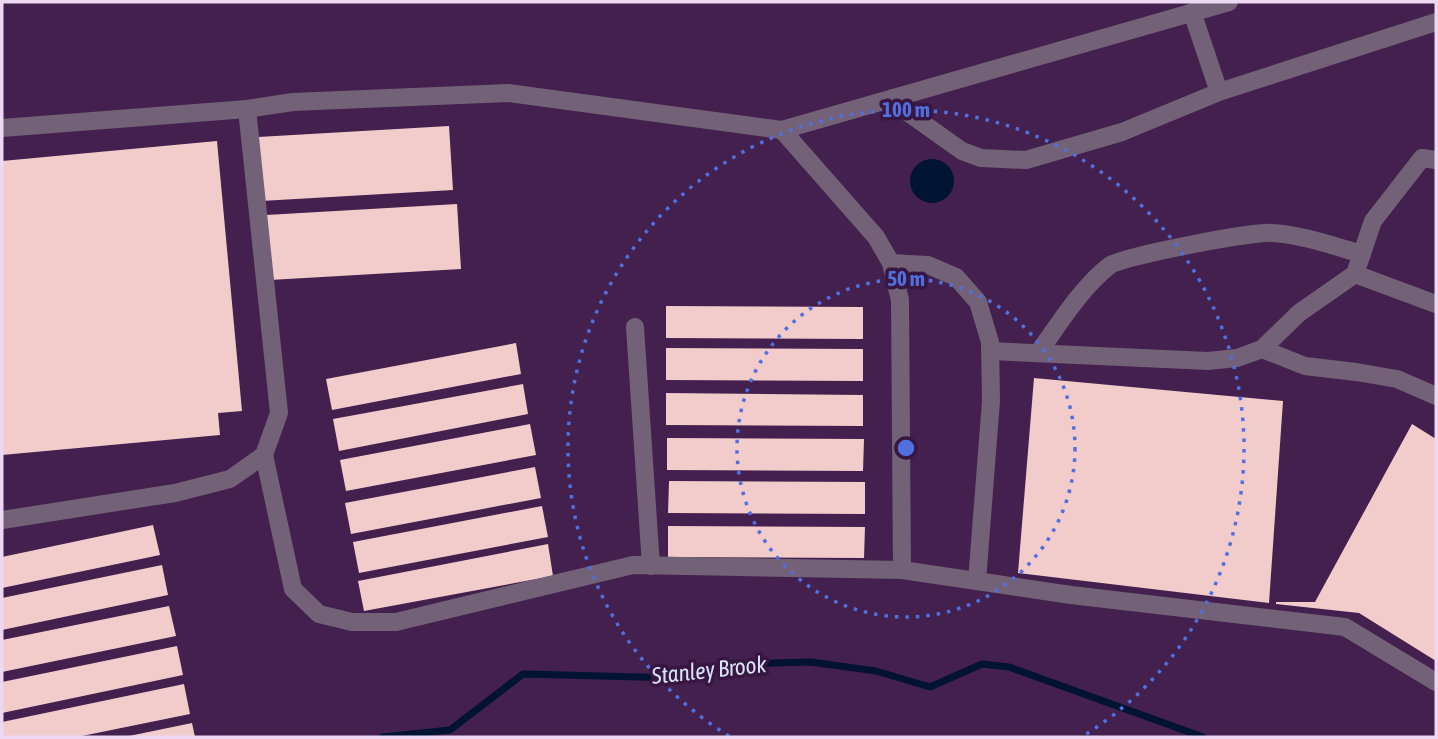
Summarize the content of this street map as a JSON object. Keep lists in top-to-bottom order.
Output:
{
  "water": ["Stanley Brook"],
  "rings": ["100 m", "50 m"]
}
